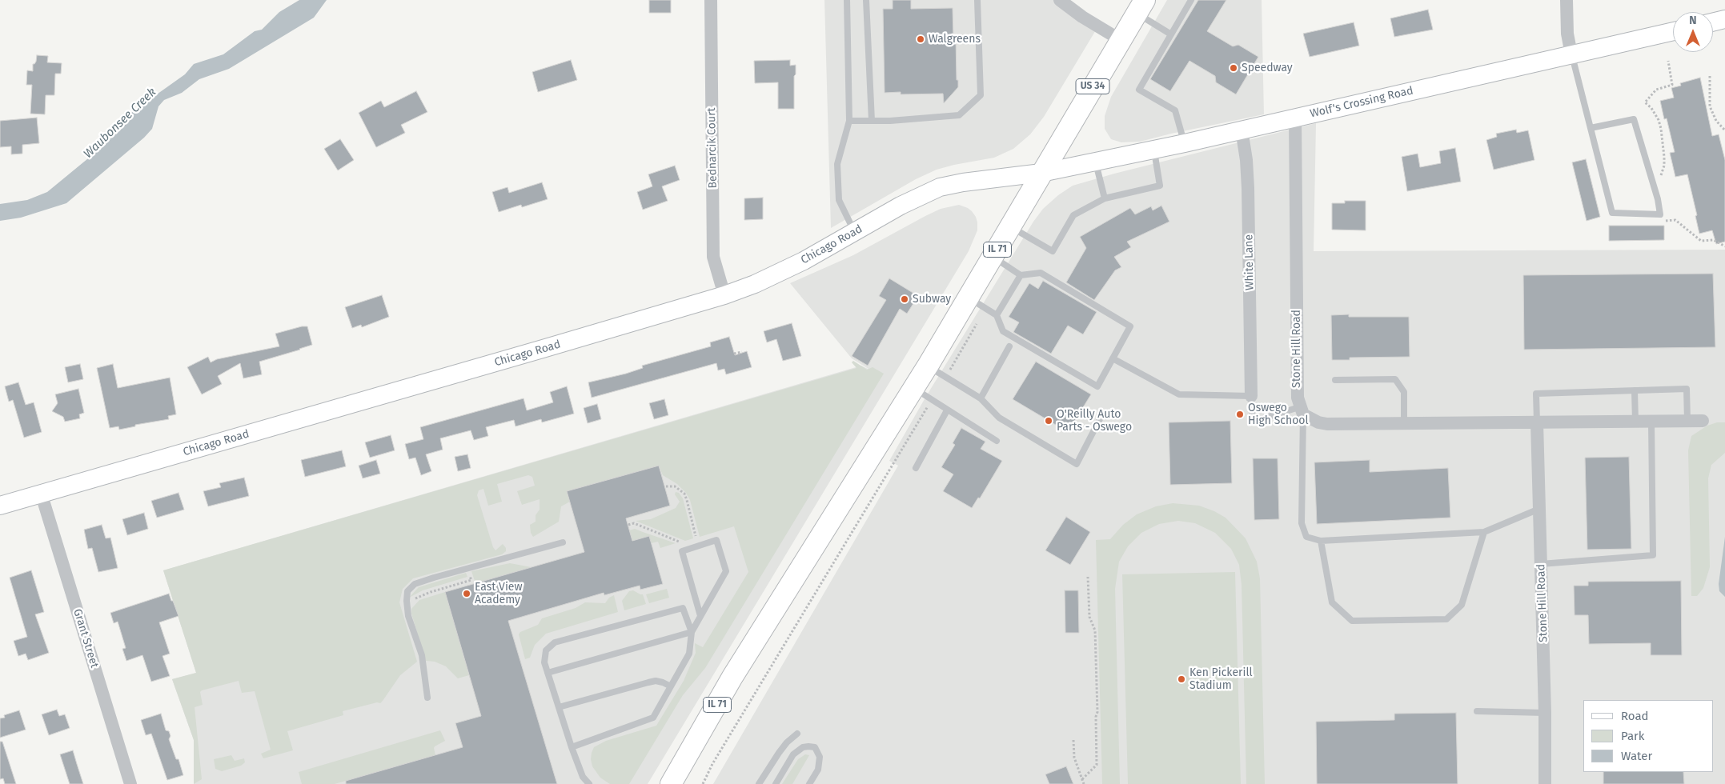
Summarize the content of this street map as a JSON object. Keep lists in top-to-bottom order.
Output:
{
  "streets": {
    "main road": [
      "US 34",
      "Wolf's Crossing Road",
      "Chicago Road",
      "IL 71"
    ],
    "street": [
      "Bednarcik Court",
      "White Lane",
      "Stone Hill Road",
      "Grant Street"
    ]
  },
  "crossings": [
    ["US 34", "Wolf's Crossing Road"],
    ["US 34", "Chicago Road"],
    ["US 34", "IL 71"],
    ["Wolf's Crossing Road", "Chicago Road"],
    ["Wolf's Crossing Road", "IL 71"],
    ["Wolf's Crossing Road", "White Lane"],
    ["Wolf's Crossing Road", "Stone Hill Road"],
    ["Bednarcik Court", "Chicago Road"],
    ["Chicago Road", "IL 71"],
    ["Chicago Road", "Grant Street"]
  ],
  "water": ["Waubonsee Creek"],
  "places": [
    "Walgreens",
    "Speedway",
    "Subway",
    "Oswego High School",
    "O'Reilly Auto Parts - Oswego",
    "East View Academy",
    "Ken Pickerill Stadium"
  ],
  "legend": ["Road", "Park", "Water"],
  "north": "top"
}
